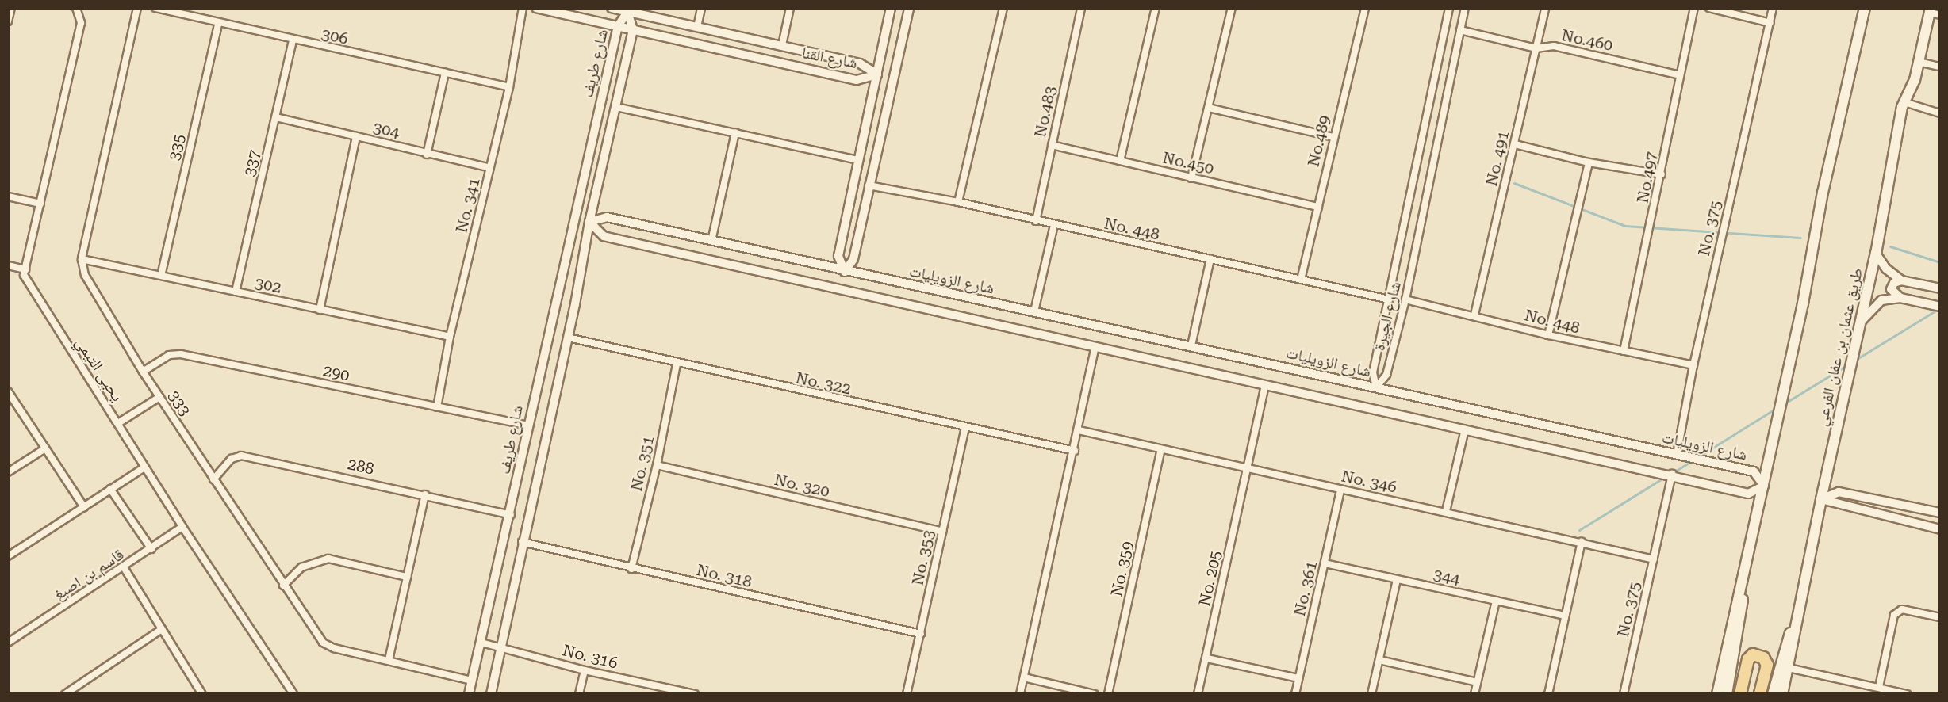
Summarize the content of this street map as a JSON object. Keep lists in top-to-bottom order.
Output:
{
  "streets": {
    "main road": ["طريق عثمان بن عفان الفرعي"],
    "street": [
      "306",
      "No.460",
      "شارع القنا",
      "شارع طريف",
      "No.483",
      "304",
      "No.489",
      "335",
      "No. 491",
      "337",
      "No.450",
      "No.497",
      "No. 341",
      "No. 375",
      "No. 448",
      "شارع الزويليات",
      "302",
      "شارع الجيرة",
      "يحيى التيمي",
      "290",
      "No. 322",
      "333",
      "No. 351",
      "288",
      "No. 346",
      "No. 320",
      "No. 353",
      "No. 359",
      "قاسم بن اصبغ",
      "No. 318",
      "344",
      "No. 205",
      "No. 361",
      "No. 316"
    ]
  },
  "crossings": [
    ["306", "335"],
    ["306", "337"],
    ["306", "No. 341"],
    ["No.460", "No. 491"],
    ["No.460", "No.497"],
    ["No.460", "شارع الجيرة"],
    ["شارع القنا", "شارع طريف"],
    ["شارع طريف", "شارع الزويليات"],
    ["شارع طريف", "290"],
    ["شارع طريف", "No. 322"],
    ["شارع طريف", "333"],
    ["شارع طريف", "288"],
    ["شارع طريف", "No. 318"],
    ["شارع طريف", "No. 316"],
    ["No.483", "No.450"],
    ["No.483", "No. 448"],
    ["304", "337"],
    ["304", "No. 341"],
    ["No.489", "No.450"],
    ["No.489", "No. 448"],
    ["335", "302"],
    ["No. 491", "No. 448"],
    ["337", "302"],
    ["No.497", "No. 448"],
    ["No. 341", "302"],
    ["No. 341", "290"],
    ["No. 375", "No. 448"],
    ["No. 375", "شارع الزويليات"],
    ["No. 375", "No. 346"],
    ["No. 448", "شارع الجيرة"],
    ["شارع الزويليات", "شارع الجيرة"],
    ["302", "333"],
    ["يحيى التيمي", "قاسم بن اصبغ"],
    ["290", "333"],
    ["No. 322", "No. 351"],
    ["No. 322", "No. 353"],
    ["333", "288"],
    ["No. 351", "No. 320"],
    ["No. 351", "No. 318"],
    ["No. 346", "No. 359"],
    ["No. 346", "No. 205"],
    ["No. 346", "No. 361"],
    ["No. 320", "No. 353"],
    ["No. 353", "No. 318"],
    ["344", "No. 361"]
  ]
}
